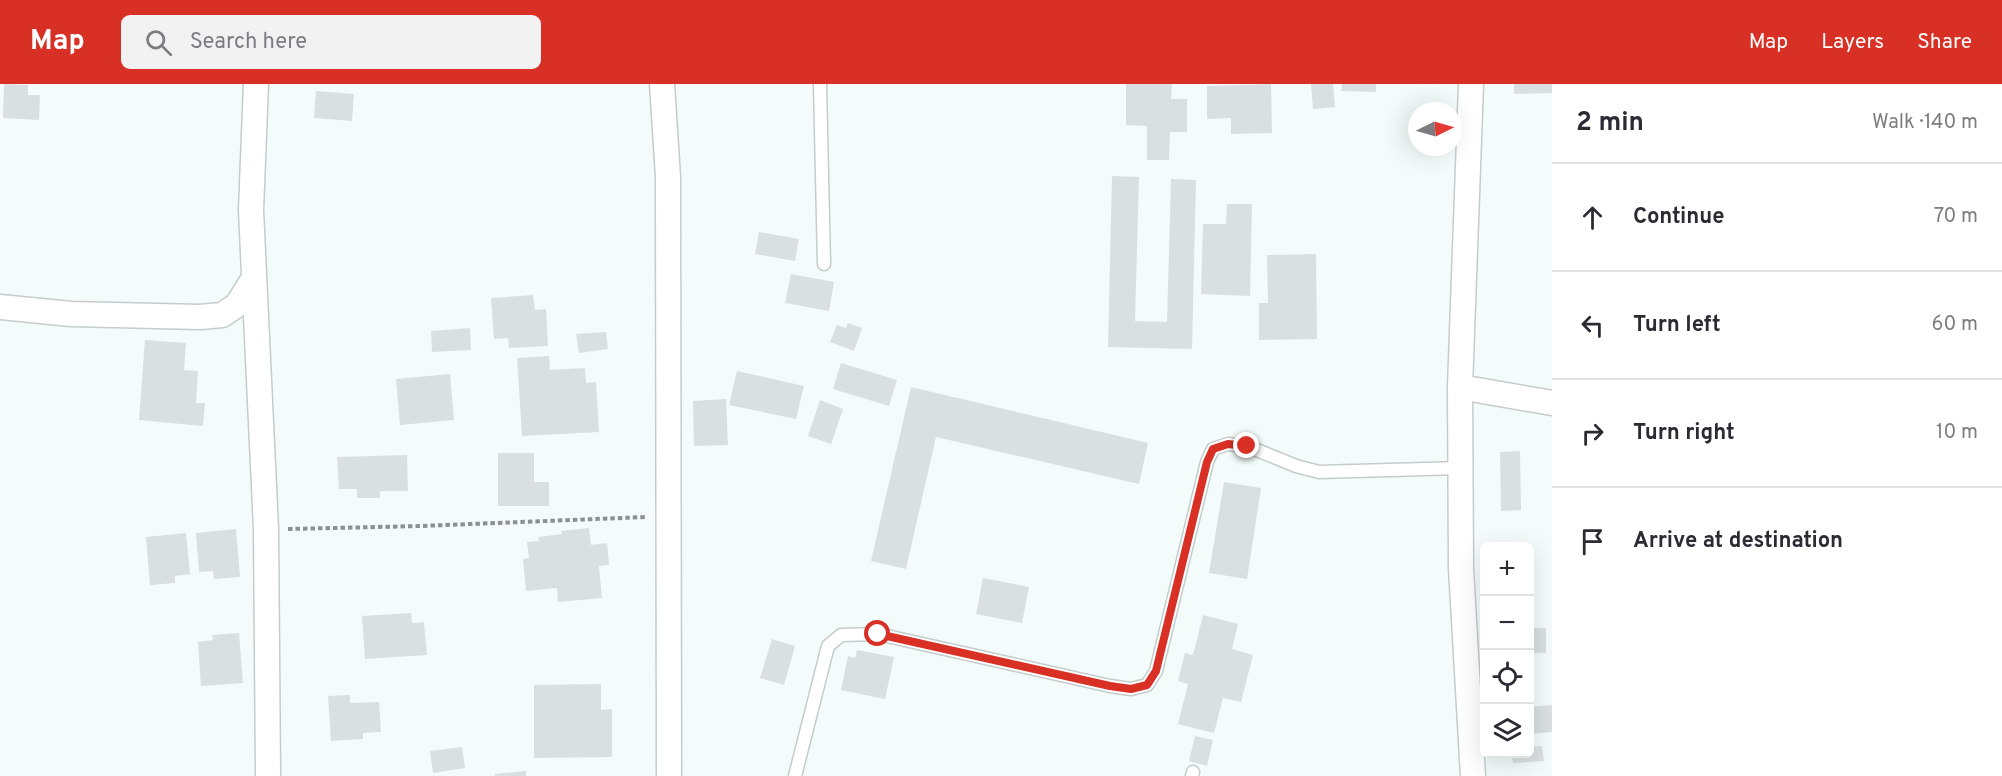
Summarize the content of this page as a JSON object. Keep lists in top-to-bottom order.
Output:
{
  "north": "right",
  "page": {
    "header": "Map",
    "search": "Search here",
    "nav": ["Map", "Layers", "Share"],
    "heading": ["2 min", "Walk · 140 m"],
    "list": [
      ["Continue", "70 m"],
      ["Turn left", "60 m"],
      ["Turn right", "10 m"],
      "Arrive at destination"
    ],
    "map_buttons": ["+", "−"]
  }
}
